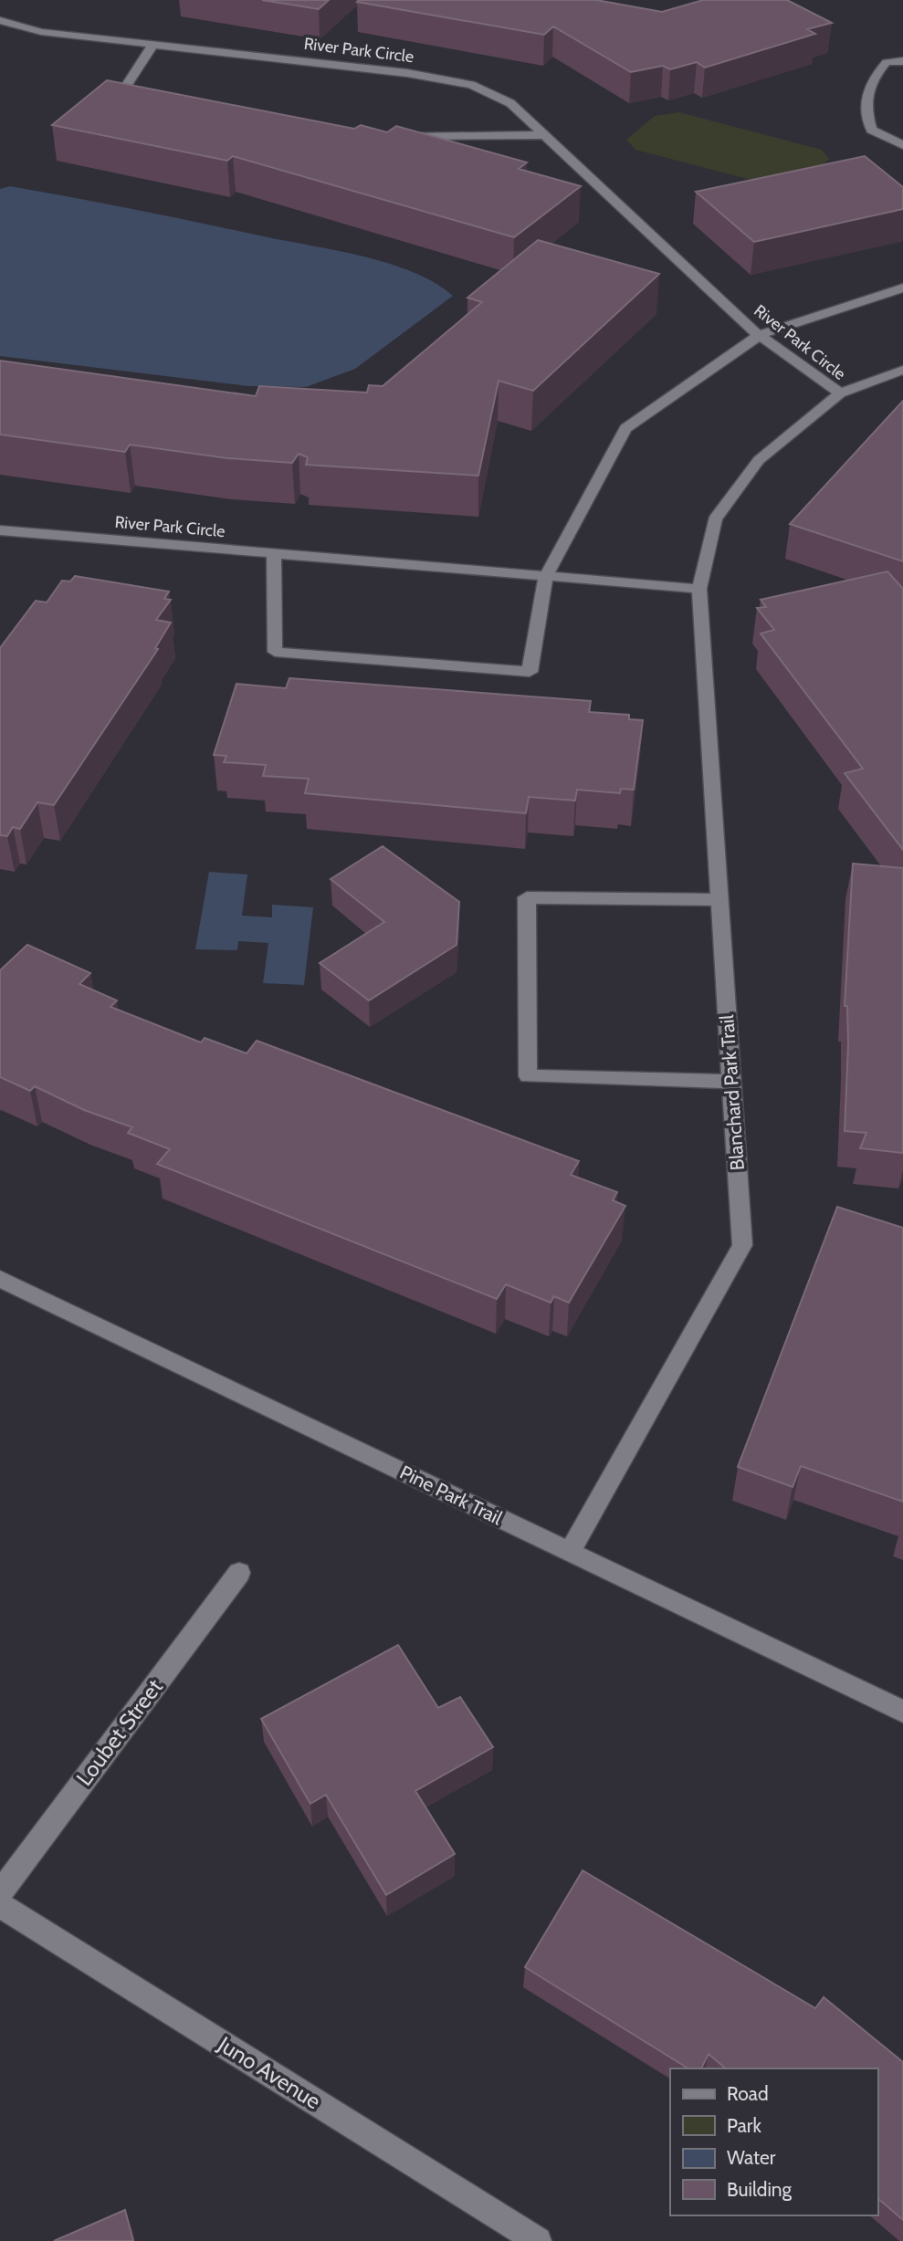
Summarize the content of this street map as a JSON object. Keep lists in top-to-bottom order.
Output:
{
  "streets": {
    "street": [
      "River Park Circle",
      "Blanchard Park Trail",
      "Pine Park Trail",
      "Loubet Street",
      "Juno Avenue"
    ]
  },
  "crossings": [
    ["River Park Circle", "Blanchard Park Trail"],
    ["Blanchard Park Trail", "Pine Park Trail"]
  ],
  "legend": [
    "Road",
    "Park",
    "Water",
    "Building"
  ]
}
